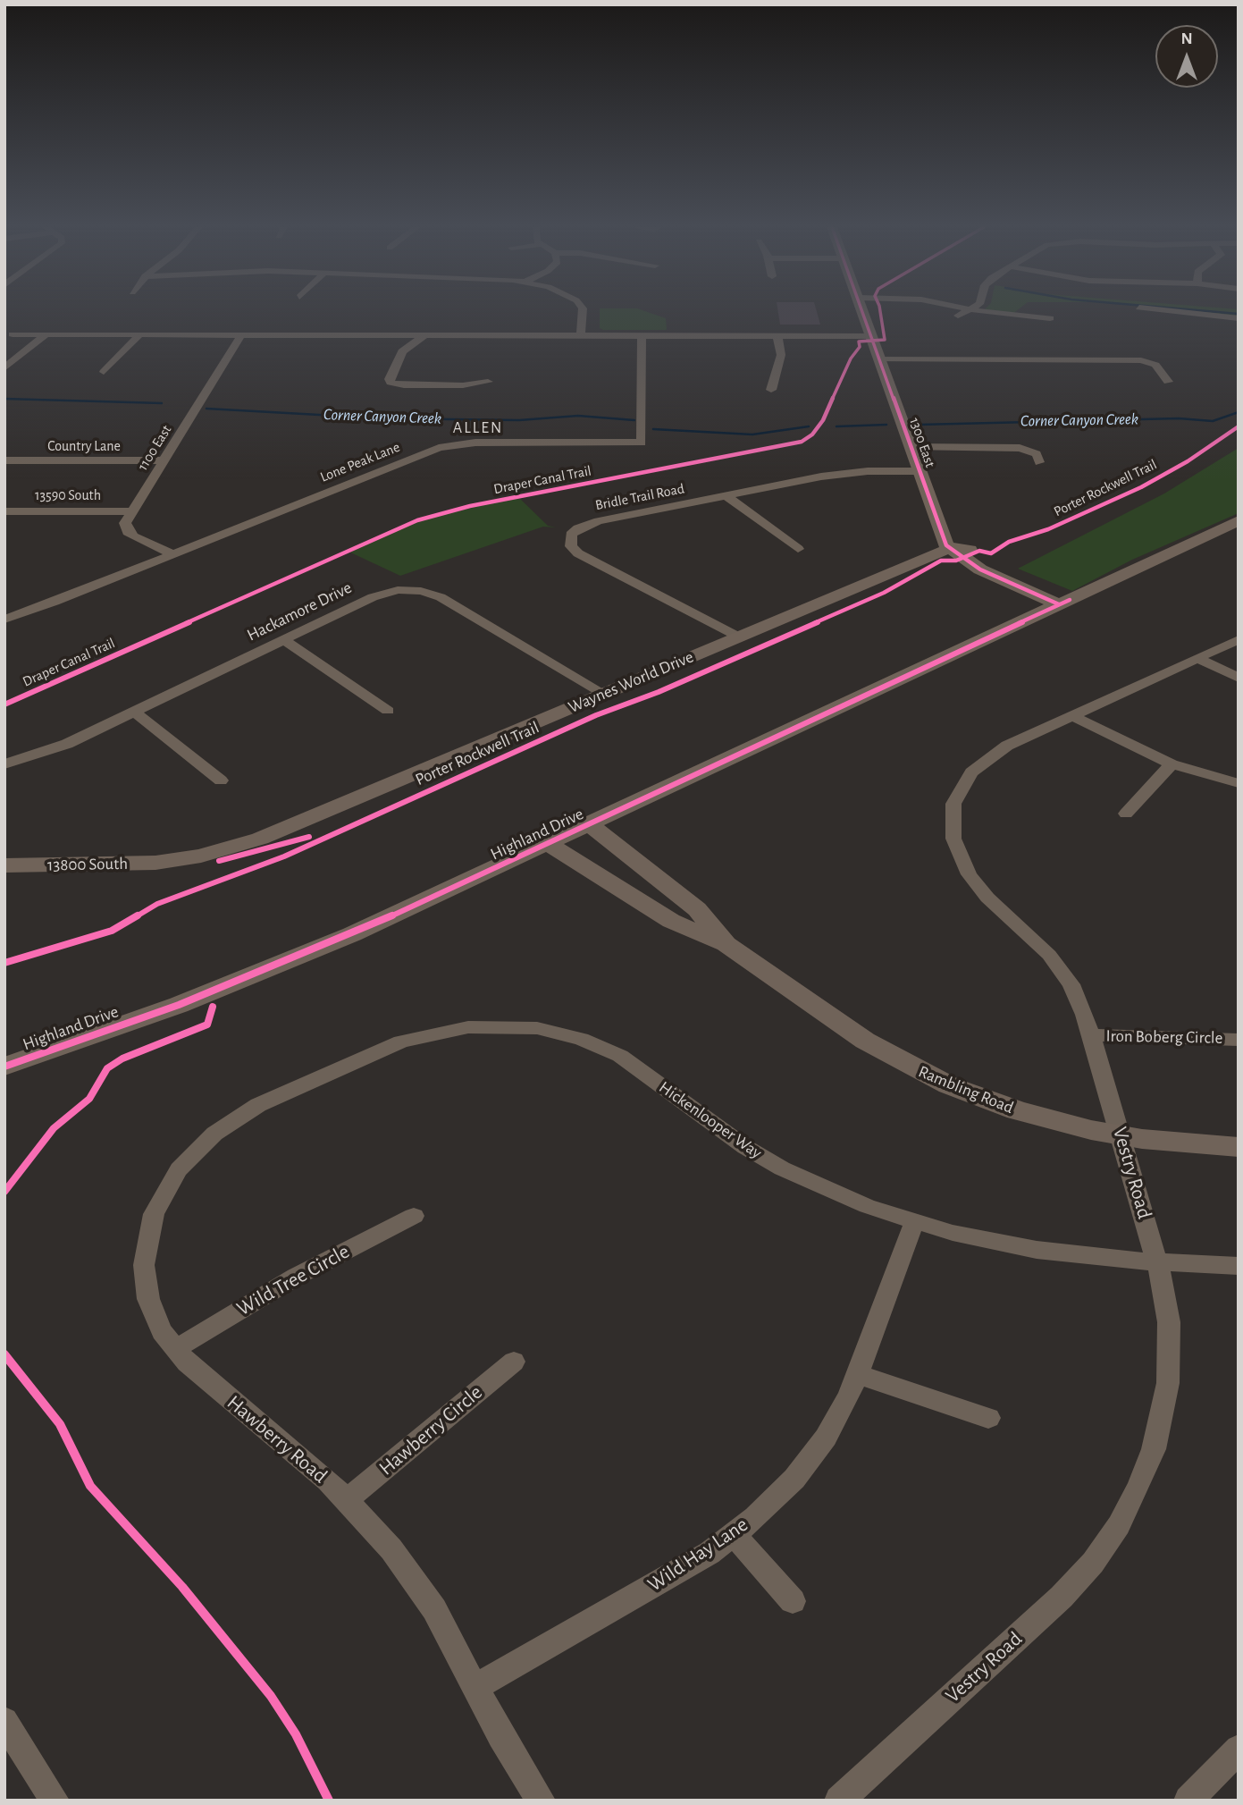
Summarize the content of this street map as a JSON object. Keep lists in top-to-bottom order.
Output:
{
  "streets": {
    "main road": [
      "1300 East",
      "Waynes World Drive",
      "Highland Drive",
      "13800 South",
      "Rambling Road"
    ],
    "street": [
      "Country Lane",
      "1100 East",
      "Lone Peak Lane",
      "13590 South",
      "Bridle Trail Road",
      "Hackamore Drive",
      "Iron Boberg Circle",
      "Hickenlooper Way",
      "Vestry Road",
      "Wild Tree Circle",
      "Hawberry Circle",
      "Hawberry Road",
      "Wild Hay Lane"
    ],
    "cycle path": ["Draper Canal Trail", "Porter Rockwell Trail"]
  },
  "crossings": [
    ["1300 East", "Bridle Trail Road"],
    ["1300 East", "Waynes World Drive"],
    ["1300 East", "Highland Drive"],
    ["Country Lane", "1100 East"],
    ["1100 East", "13590 South"],
    ["Bridle Trail Road", "Waynes World Drive"],
    ["Hackamore Drive", "Waynes World Drive"],
    ["Waynes World Drive", "13800 South"],
    ["Highland Drive", "Rambling Road"],
    ["Iron Boberg Circle", "Vestry Road"],
    ["Rambling Road", "Vestry Road"],
    ["Hickenlooper Way", "Vestry Road"],
    ["Hickenlooper Way", "Hawberry Road"],
    ["Hickenlooper Way", "Wild Hay Lane"],
    ["Wild Tree Circle", "Hawberry Road"],
    ["Hawberry Circle", "Hawberry Road"],
    ["Hawberry Road", "Wild Hay Lane"]
  ],
  "districts": ["ALLEN"],
  "water": ["Corner Canyon Creek"],
  "north": "top"
}
